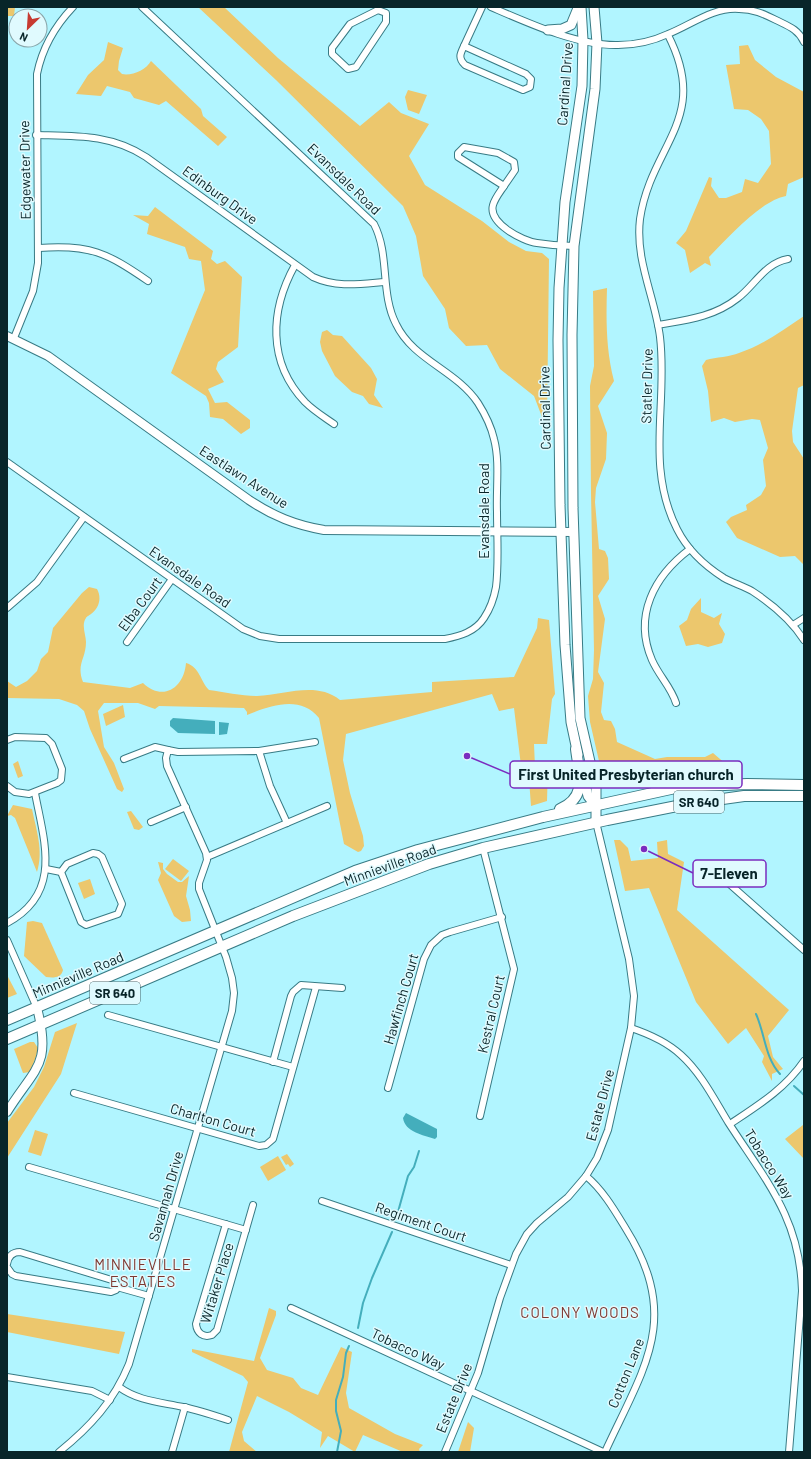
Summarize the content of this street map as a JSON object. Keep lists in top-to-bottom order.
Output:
{
  "streets": {
    "main road": ["Cardinal Drive", "SR 640", "Minnieville Road"],
    "street": [
      "Edgewater Drive",
      "Evansdale Road",
      "Edinburg Drive",
      "Statler Drive",
      "Eastlawn Avenue",
      "Elba Court",
      "Hawfinch Court",
      "Kestral Court",
      "Estate Drive",
      "Charlton Court",
      "Tobacco Way",
      "Savannah Drive",
      "Regiment Court",
      "Witaker Place",
      "Cotton Lane"
    ]
  },
  "crossings": [
    ["Cardinal Drive", "Eastlawn Avenue"],
    ["Cardinal Drive", "Minnieville Road"],
    ["Cardinal Drive", "Estate Drive"],
    ["Edgewater Drive", "Edinburg Drive"],
    ["Edgewater Drive", "Eastlawn Avenue"],
    ["Evansdale Road", "Edinburg Drive"],
    ["Evansdale Road", "Eastlawn Avenue"],
    ["Evansdale Road", "Elba Court"],
    ["Minnieville Road", "Kestral Court"],
    ["Minnieville Road", "Estate Drive"],
    ["Minnieville Road", "Savannah Drive"],
    ["Hawfinch Court", "Kestral Court"],
    ["Estate Drive", "Tobacco Way"],
    ["Estate Drive", "Regiment Court"],
    ["Estate Drive", "Cotton Lane"],
    ["Charlton Court", "Savannah Drive"],
    ["Tobacco Way", "Cotton Lane"],
    ["Savannah Drive", "Witaker Place"]
  ],
  "districts": ["MINNIEVILLE ESTATES", "COLONY WOODS"],
  "places": ["First United Presbyterian church", "7-Eleven"],
  "north": "bottom left"
}
